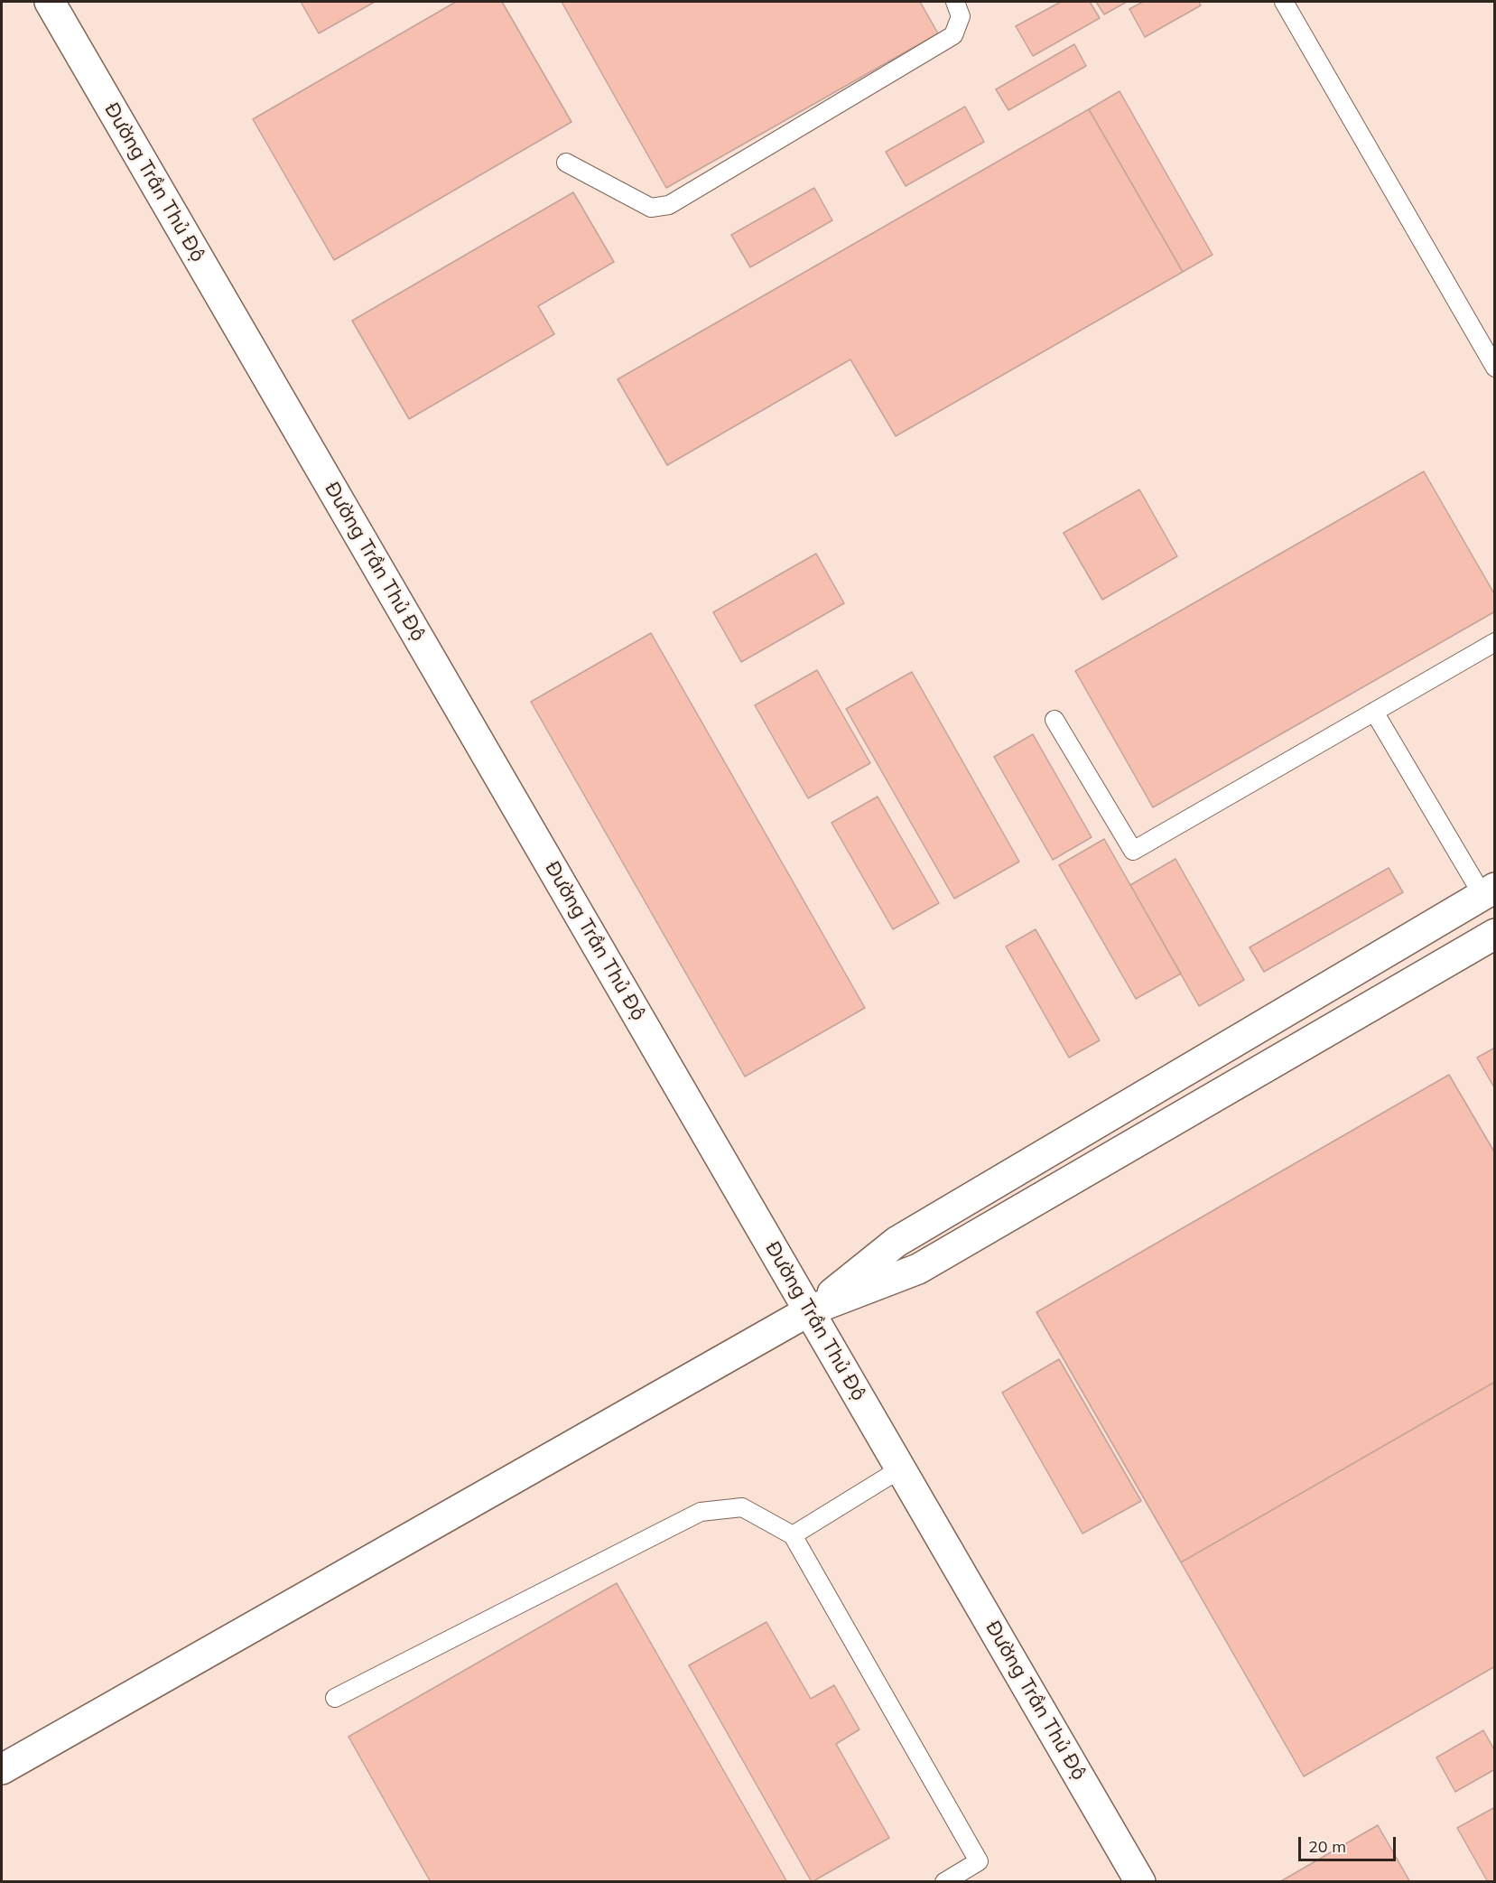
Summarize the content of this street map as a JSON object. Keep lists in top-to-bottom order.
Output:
{
  "streets": {
    "street": ["Đường Trần Thủ Độ"]
  },
  "scale_bar": "20 m"
}
